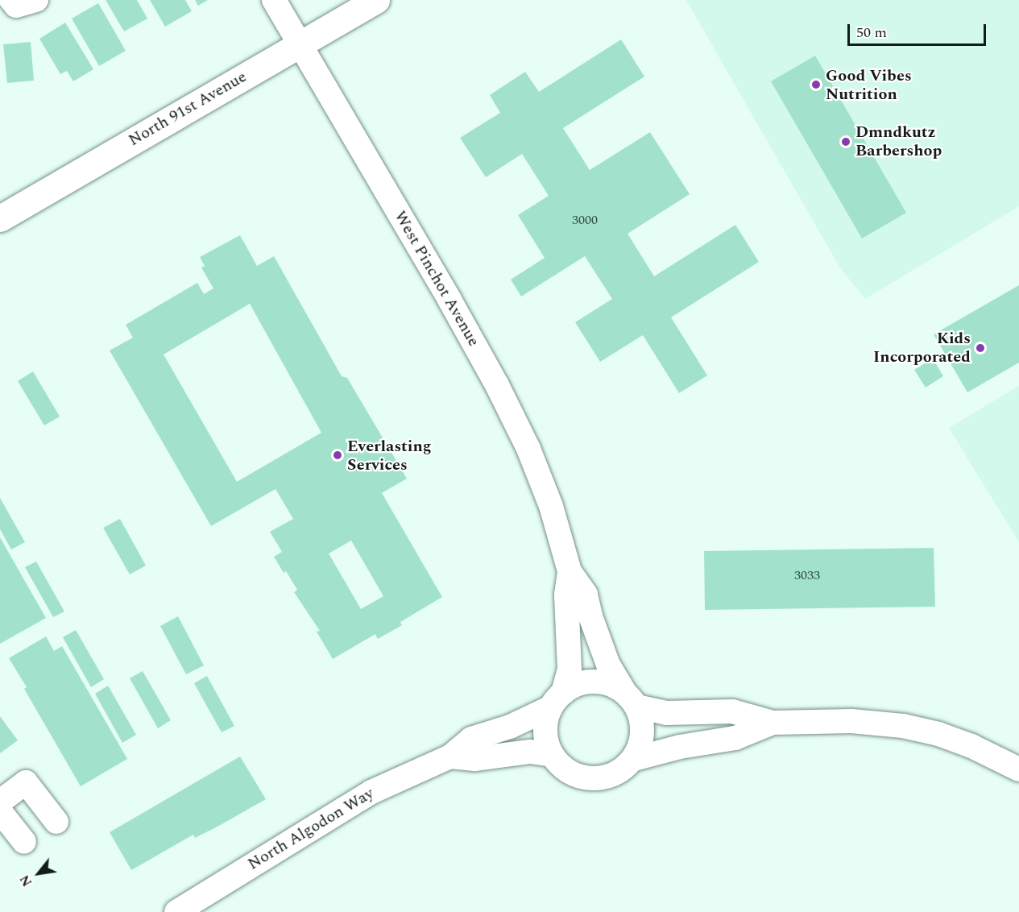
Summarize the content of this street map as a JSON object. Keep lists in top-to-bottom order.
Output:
{
  "streets": {
    "main road": ["North 91st Avenue"],
    "street": ["West Pinchot Avenue", "North Algodon Way"]
  },
  "crossings": [
    ["North 91st Avenue", "West Pinchot Avenue"],
    ["West Pinchot Avenue", "North Algodon Way"]
  ],
  "places": [
    "Good Vibes Nutrition",
    "Dmndkutz Barbershop",
    "Kids Incorporated",
    "Everlasting Services"
  ],
  "house_numbers": ["3000", "3033"],
  "scale_bar": "50 m",
  "north": "bottom left"
}
